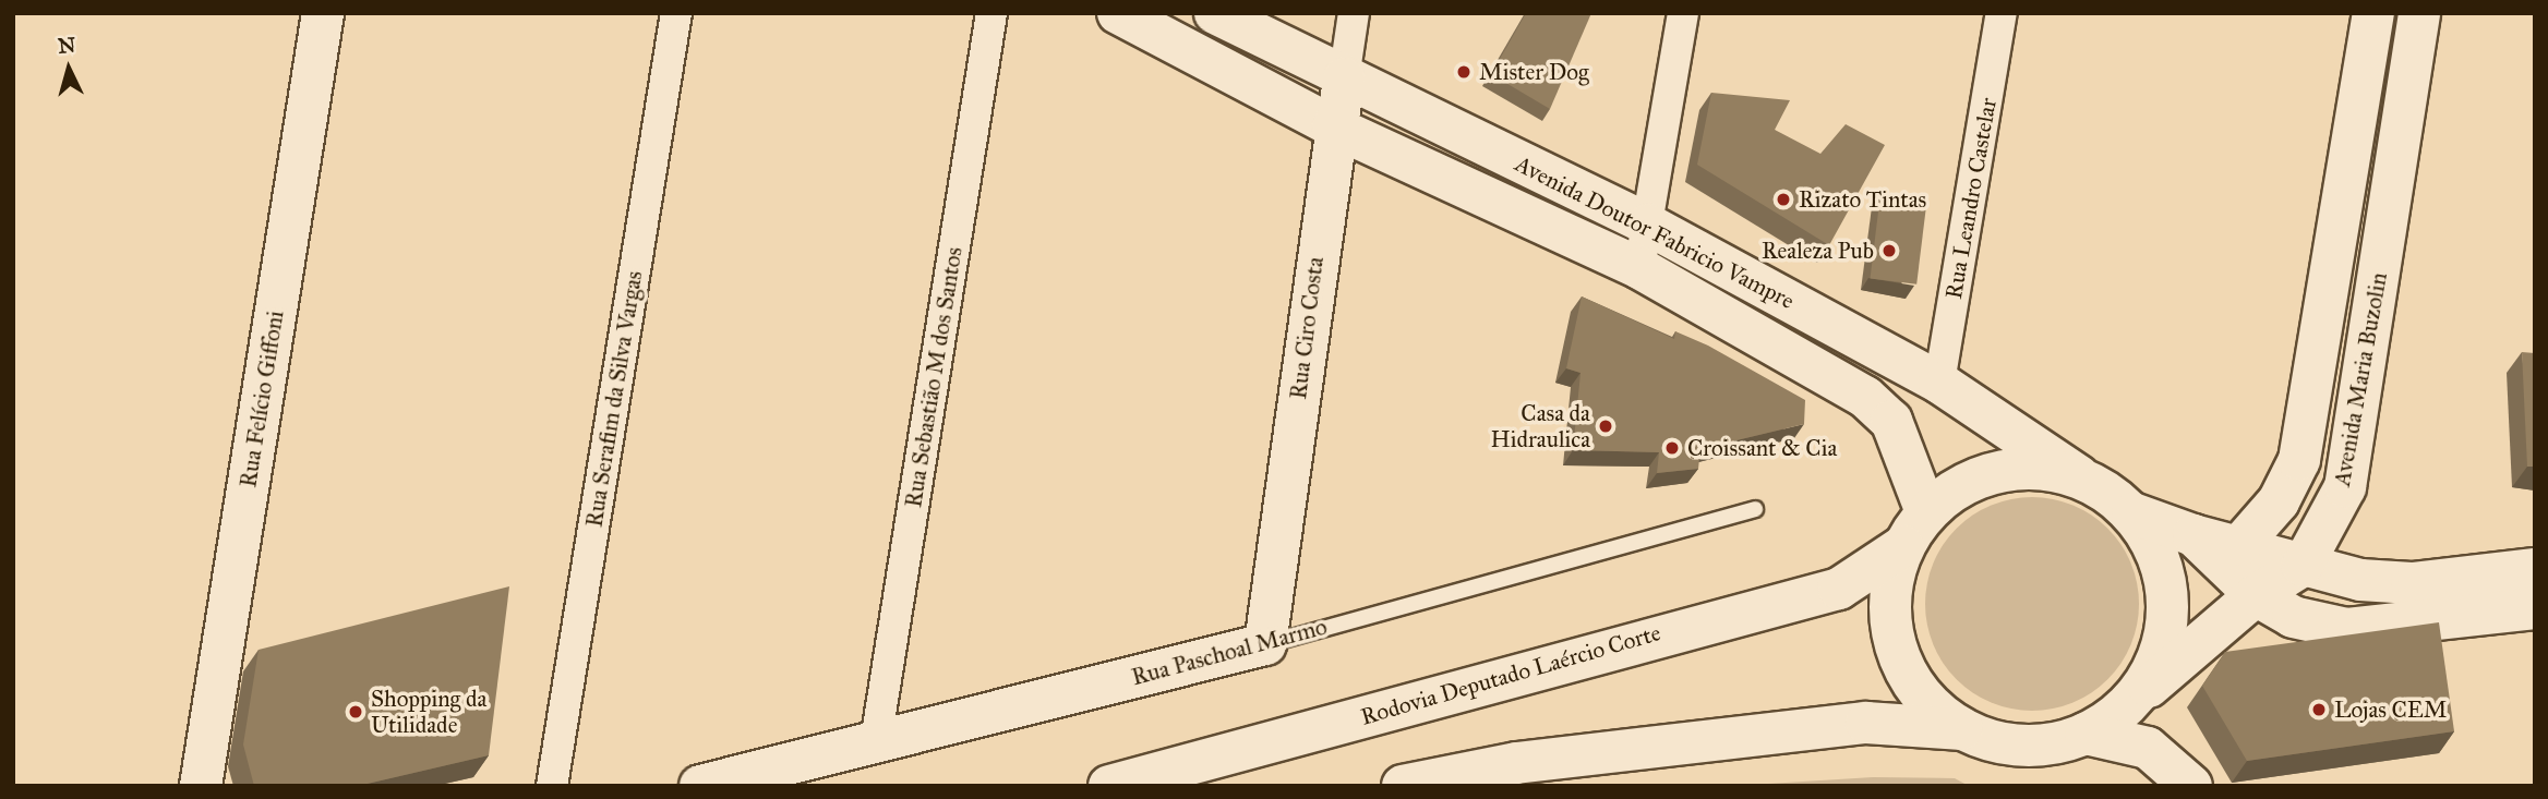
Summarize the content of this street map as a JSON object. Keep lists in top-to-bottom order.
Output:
{
  "streets": {
    "main road": [
      "Avenida Doutor Fabricio Vampre",
      "Rua Ciro Costa",
      "Avenida Maria Buzolin",
      "Rua Felício Giffoni",
      "Rua Paschoal Marmo",
      "Rodovia Deputado Laércio Corte"
    ],
    "street": ["Rua Leandro Castelar", "Rua Sebastião M dos Santos", "Rua Serafim da Silva Vargas"]
  },
  "crossings": [
    ["Rua Leandro Castelar", "Avenida Doutor Fabricio Vampre"],
    ["Avenida Doutor Fabricio Vampre", "Rua Ciro Costa"],
    ["Rua Ciro Costa", "Rua Paschoal Marmo"],
    ["Rua Sebastião M dos Santos", "Rua Paschoal Marmo"]
  ],
  "places": [
    "Mister Dog",
    "Rizato Tintas",
    "Realeza Pub",
    "Casa da Hidraulica",
    "Croissant & Cia",
    "Lojas CEM",
    "Shopping da Utilidade"
  ],
  "north": "top"
}
